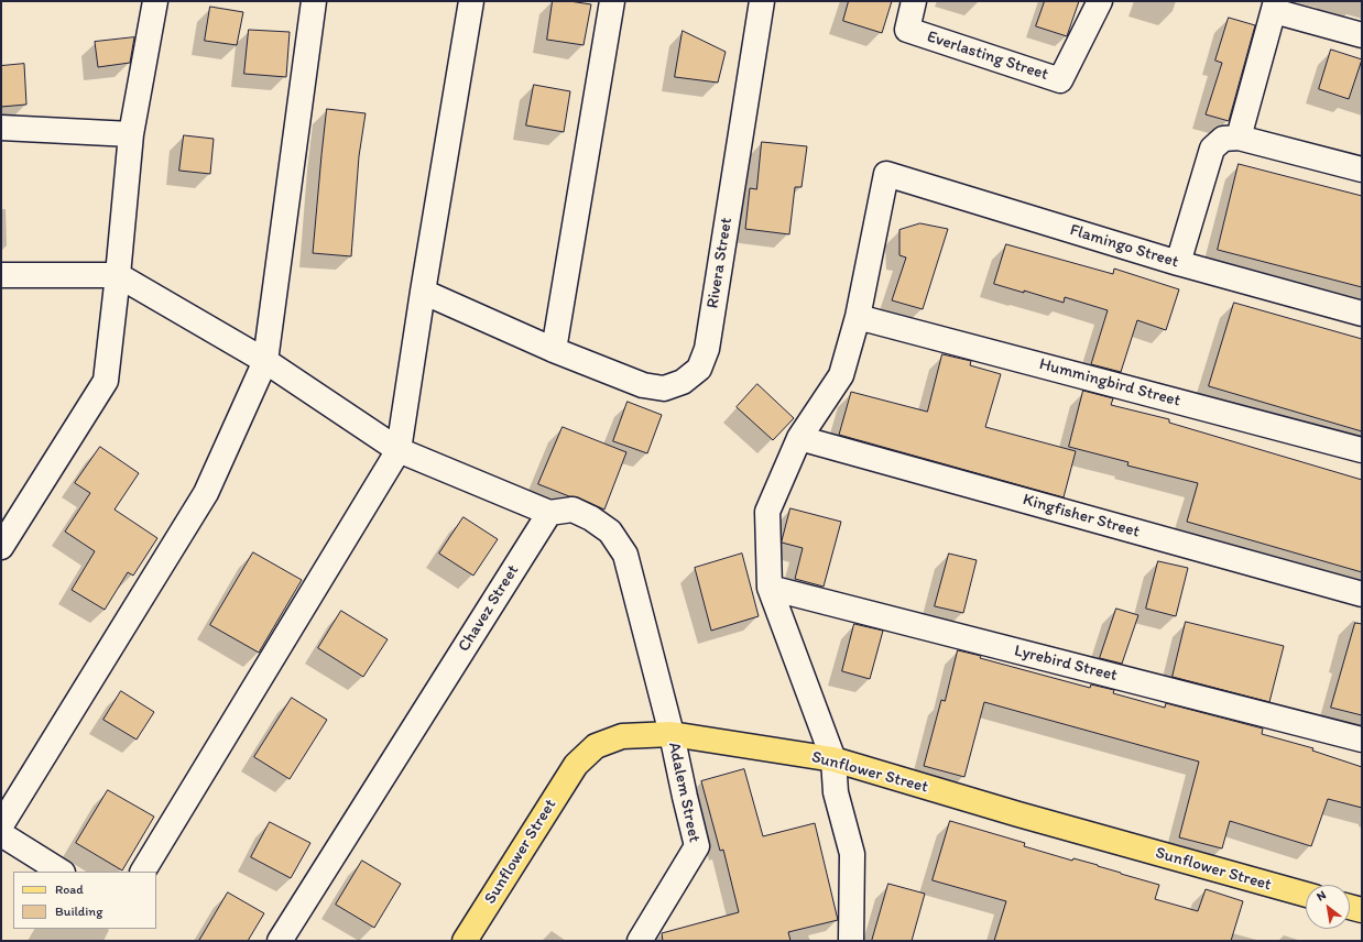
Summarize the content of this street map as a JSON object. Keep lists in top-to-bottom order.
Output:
{
  "streets": {
    "main road": ["Sunflower Street"],
    "street": [
      "Everlasting Street",
      "Flamingo Street",
      "Rivera Street",
      "Hummingbird Street",
      "Kingfisher Street",
      "Chavez Street",
      "Lyrebird Street",
      "Adalem Street"
    ]
  },
  "crossings": [
    ["Flamingo Street", "Hummingbird Street"],
    ["Sunflower Street", "Adalem Street"]
  ],
  "legend": ["Road", "Building"],
  "north": "top left"
}
